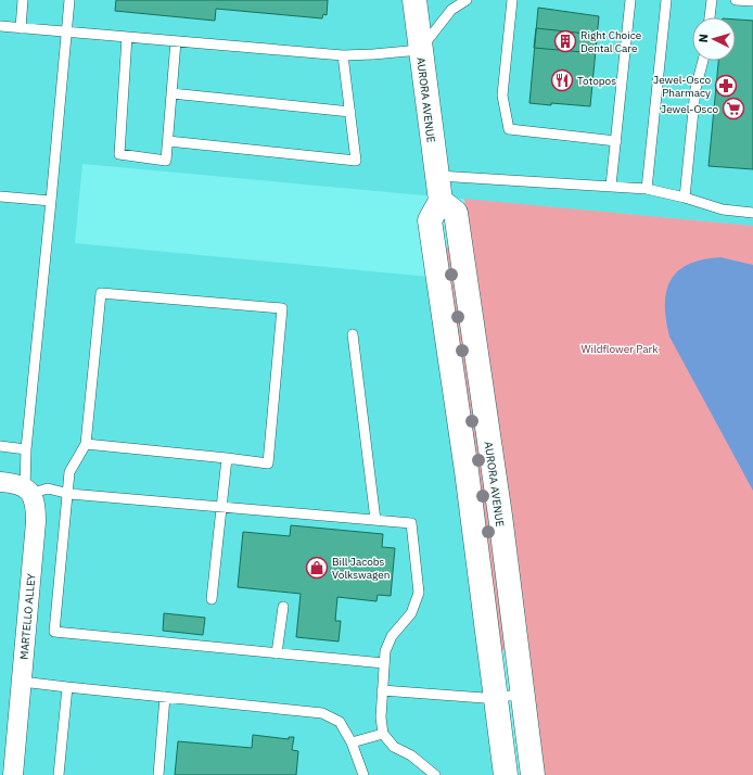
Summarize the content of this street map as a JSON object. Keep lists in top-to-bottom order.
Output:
{
  "streets": {
    "main road": ["AURORA AVENUE"],
    "street": ["MARTELLO ALLEY"]
  },
  "parks": ["Wildflower Park"],
  "places": {
    "building": ["Right Choice Dental Care"],
    "restaurant": ["Totopos"],
    "pharmacy": ["Jewel-Osco Pharmacy"],
    "supermarket": ["Jewel-Osco"],
    "shop": ["Bill Jacobs Volkswagen"]
  },
  "north": "left"
}
